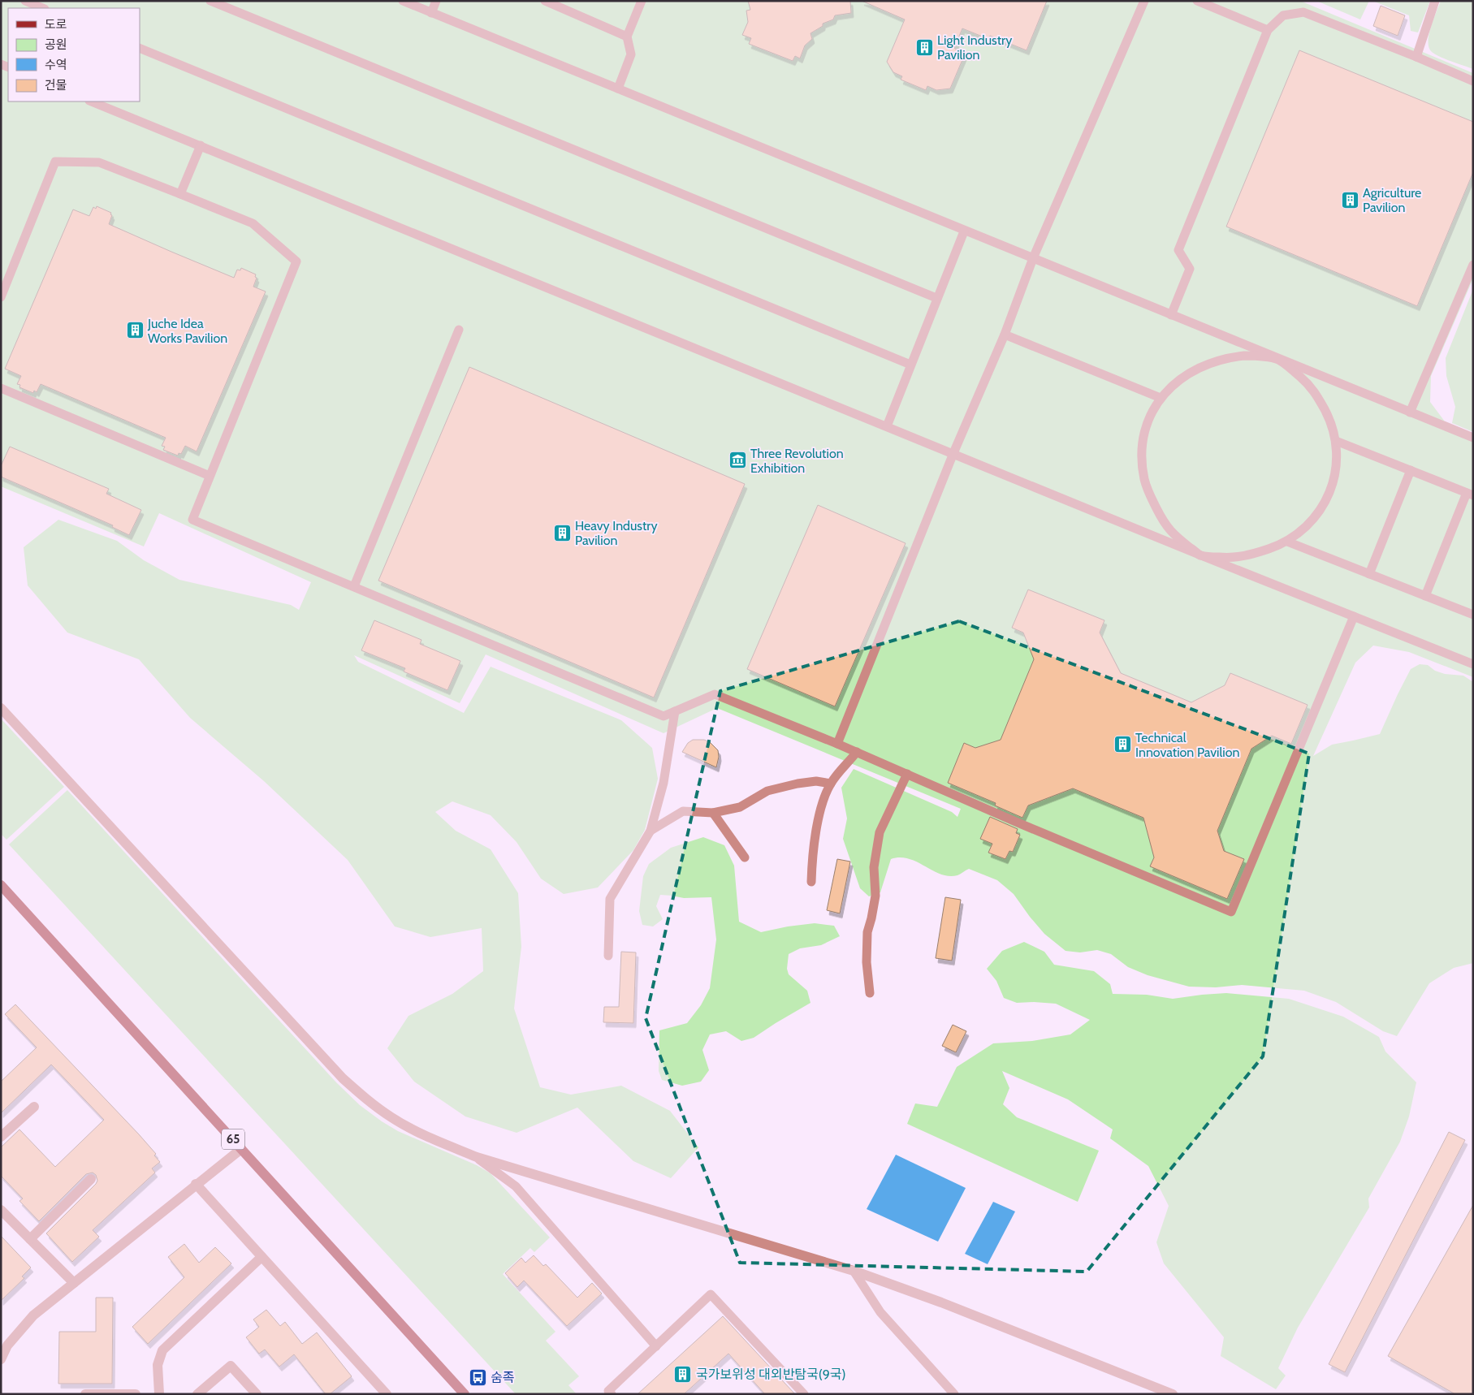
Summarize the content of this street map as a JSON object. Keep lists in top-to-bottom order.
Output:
{
  "streets": {
    "main road": ["65"]
  },
  "places": {
    "building": [
      "Light Industry Pavilion",
      "Agriculture Pavilion",
      "Juche Idea Works Pavilion",
      "Heavy Industry Pavilion",
      "Technical Innovation Pavilion",
      "국가보위성 대외반탐국(9국)"
    ],
    "museum": ["Three Revolution Exhibition"],
    "bus stop": ["숨족"]
  },
  "legend": [
    "도로",
    "공원",
    "수역",
    "건물"
  ]
}
